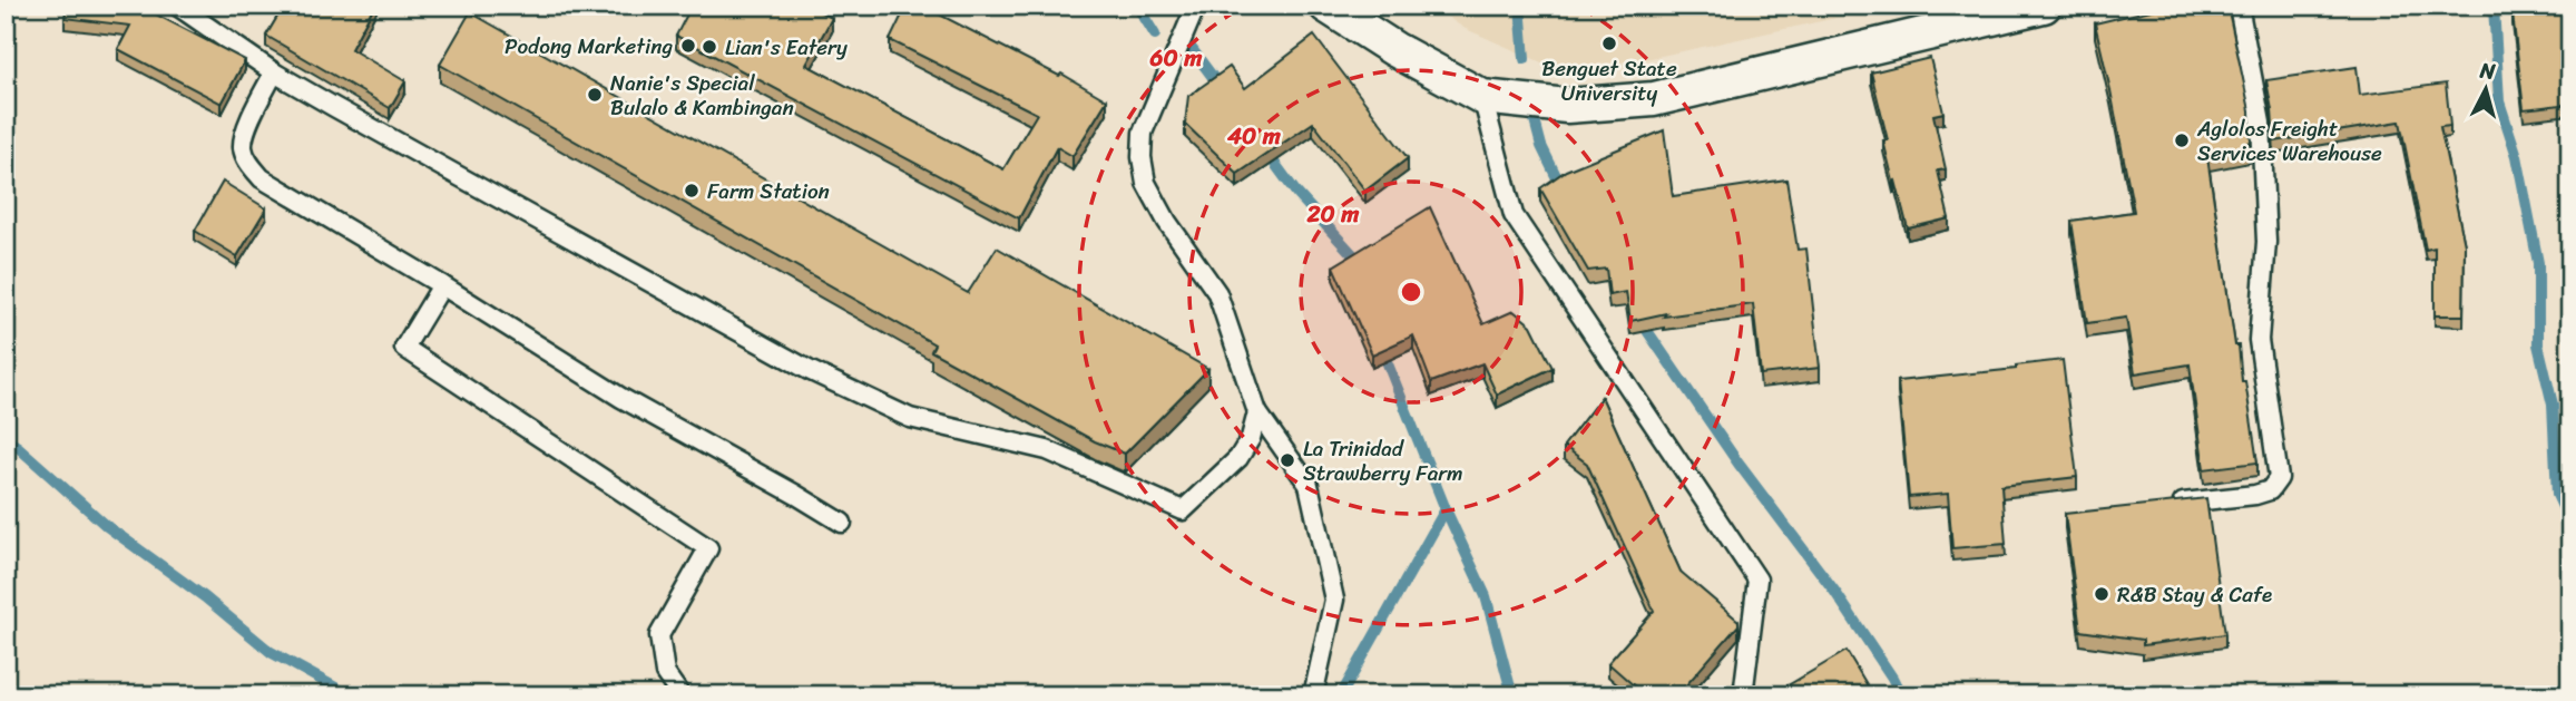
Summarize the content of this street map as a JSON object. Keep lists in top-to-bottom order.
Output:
{
  "places": [
    "Benguet State University",
    "Podong Marketing",
    "Lian's Eatery",
    "Nanie's Special Bulalo & Kambingan",
    "Aglolos Freight Services Warehouse",
    "Farm Station",
    "La Trinidad Strawberry Farm",
    "R&B Stay & Cafe"
  ],
  "north": "top",
  "rings": ["60 m", "40 m", "20 m"]
}
